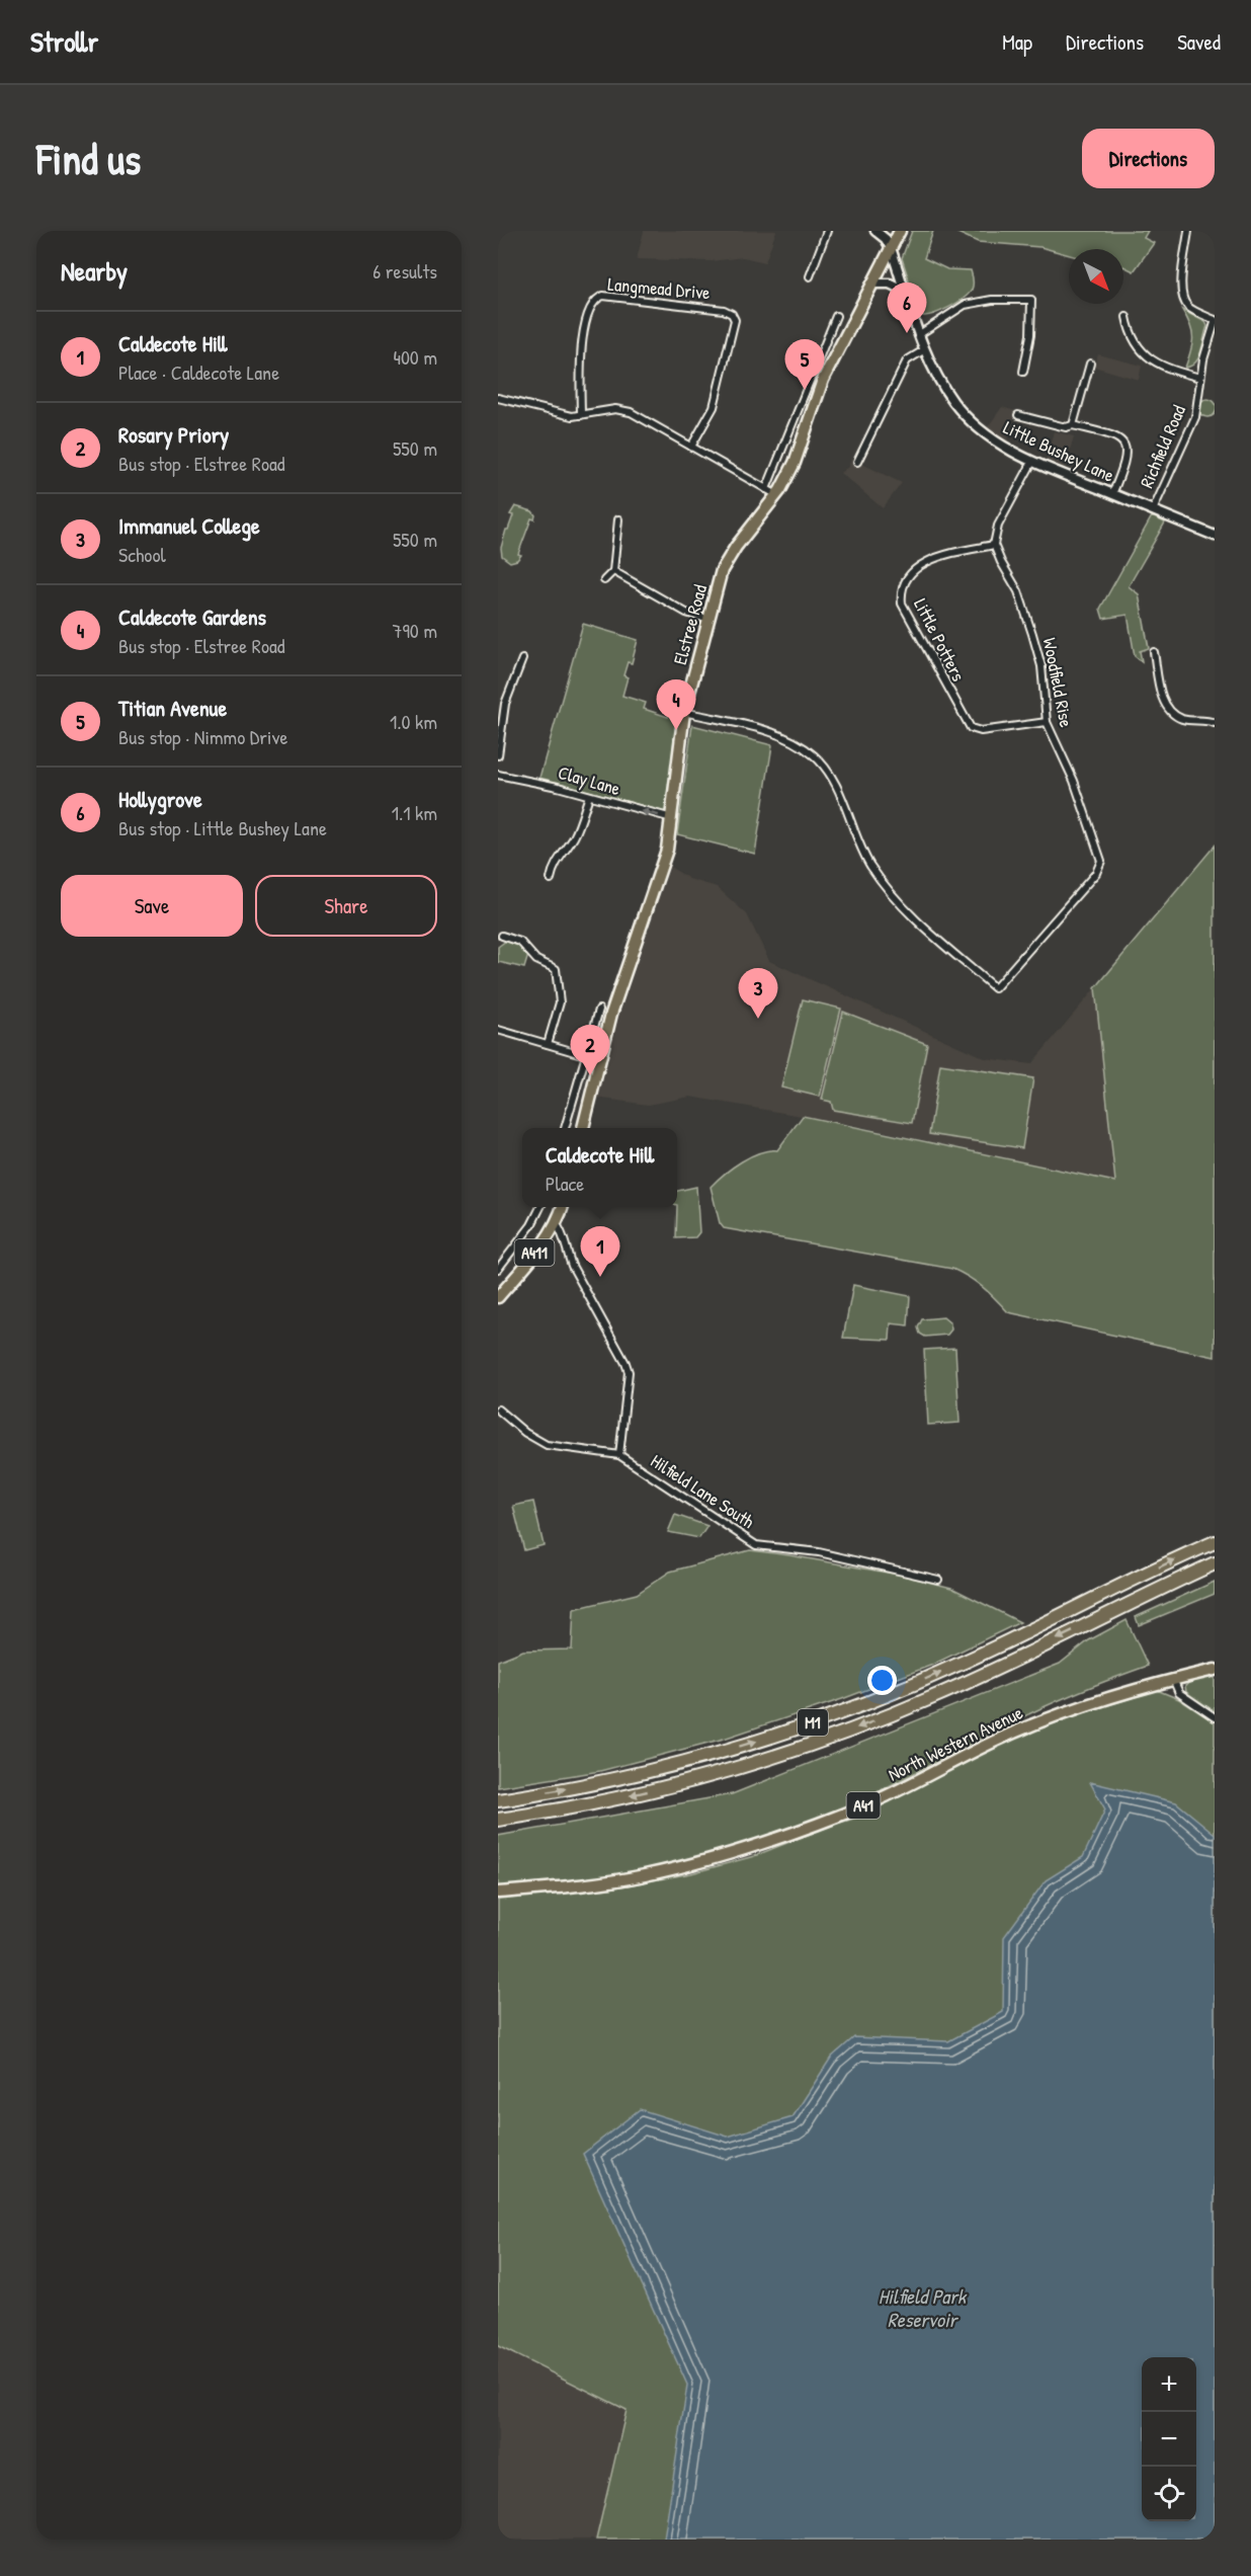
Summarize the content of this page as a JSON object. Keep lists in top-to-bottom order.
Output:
{
  "streets": {
    "highway": ["M1"],
    "main road": [
      "Elstree Road",
      "A411",
      "North Western Avenue",
      "A41"
    ],
    "street": [
      "Langmead Drive",
      "Richfield Road",
      "Little Bushey Lane",
      "Little Potters",
      "Woodfield Rise",
      "Clay Lane",
      "Hilfield Lane South"
    ]
  },
  "crossings": [
    ["Richfield Road", "Little Bushey Lane"],
    ["Little Bushey Lane", "Elstree Road"],
    ["Elstree Road", "Woodfield Rise"],
    ["Elstree Road", "Clay Lane"],
    ["Little Potters", "Woodfield Rise"]
  ],
  "one_way": ["Clay Lane"],
  "water": ["Hilfield Park Reservoir"],
  "north": "bottom right",
  "page": {
    "header": "Strollr",
    "nav": ["Map", "Directions", "Saved"],
    "buttons": [
      "Directions",
      ["Save", "Share"]
    ],
    "title": "Find us",
    "heading": ["Nearby", "6 results"],
    "pins": [
      "6",
      "5",
      "4",
      "3",
      "2",
      "1"
    ],
    "list": [
      {
        "mark": "1",
        "name": "Caldecote Hill",
        "note": "Place · Caldecote Lane",
        "value": "400 m"
      },
      {
        "mark": "2",
        "name": "Rosary Priory",
        "note": "Bus stop · Elstree Road",
        "value": "550 m"
      },
      {
        "mark": "3",
        "name": "Immanuel College",
        "note": "School",
        "value": "550 m"
      },
      {
        "mark": "4",
        "name": "Caldecote Gardens",
        "note": "Bus stop · Elstree Road",
        "value": "790 m"
      },
      {
        "mark": "5",
        "name": "Titian Avenue",
        "note": "Bus stop · Nimmo Drive",
        "value": "1.0 km"
      },
      {
        "mark": "6",
        "name": "Hollygrove",
        "note": "Bus stop · Little Bushey Lane",
        "value": "1.1 km"
      }
    ],
    "popup": ["Caldecote Hill", "Place"],
    "map_buttons": ["+", "−"]
  }
}
